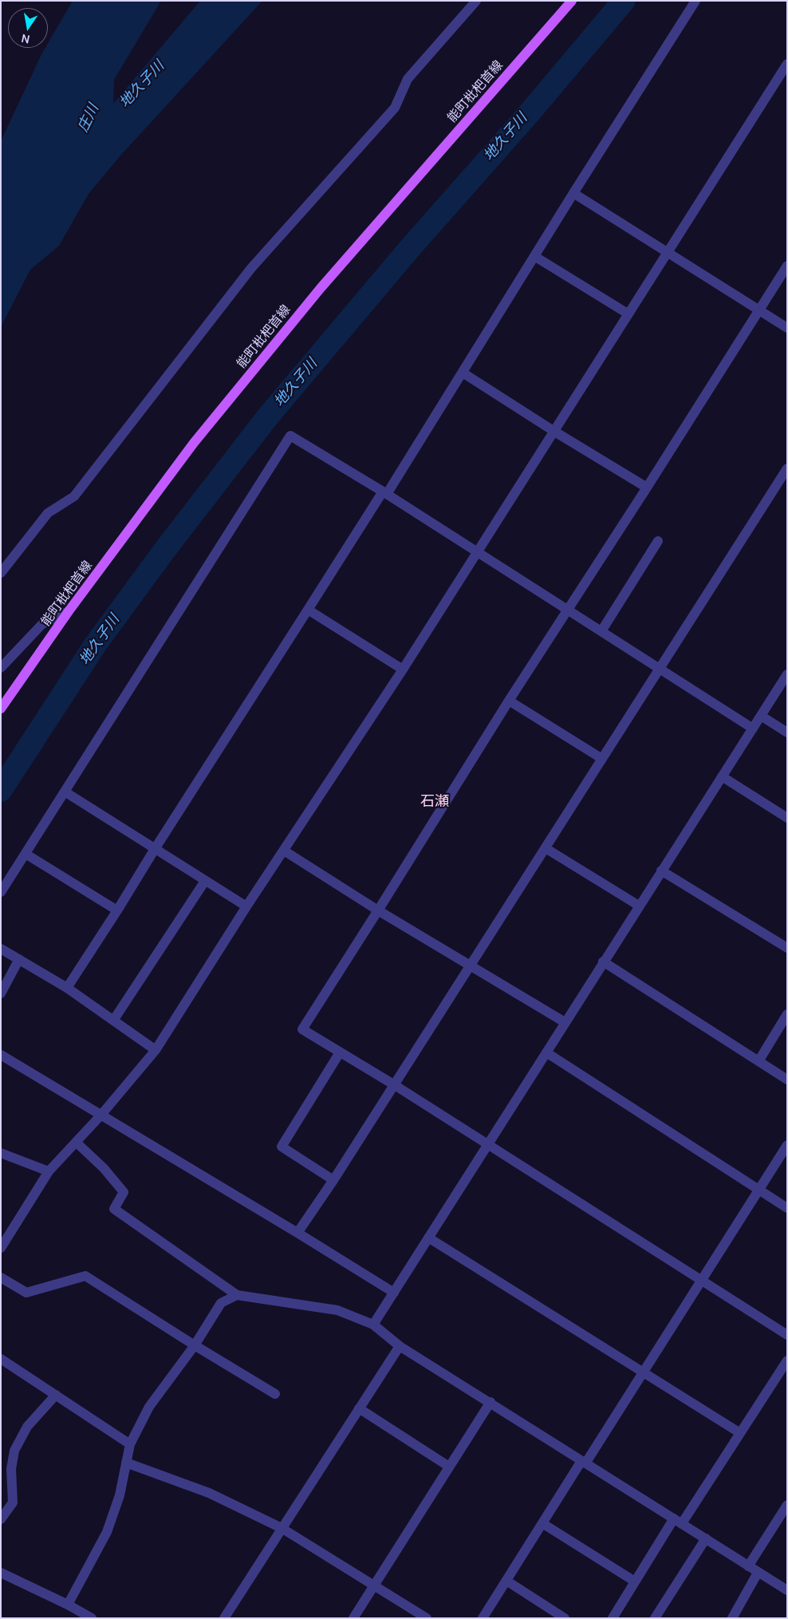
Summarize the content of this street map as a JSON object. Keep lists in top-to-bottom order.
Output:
{
  "streets": {
    "main road": ["能町枇杷首線"]
  },
  "districts": ["石瀬"],
  "water": ["地久子川", "庄川"],
  "north": "bottom"
}
